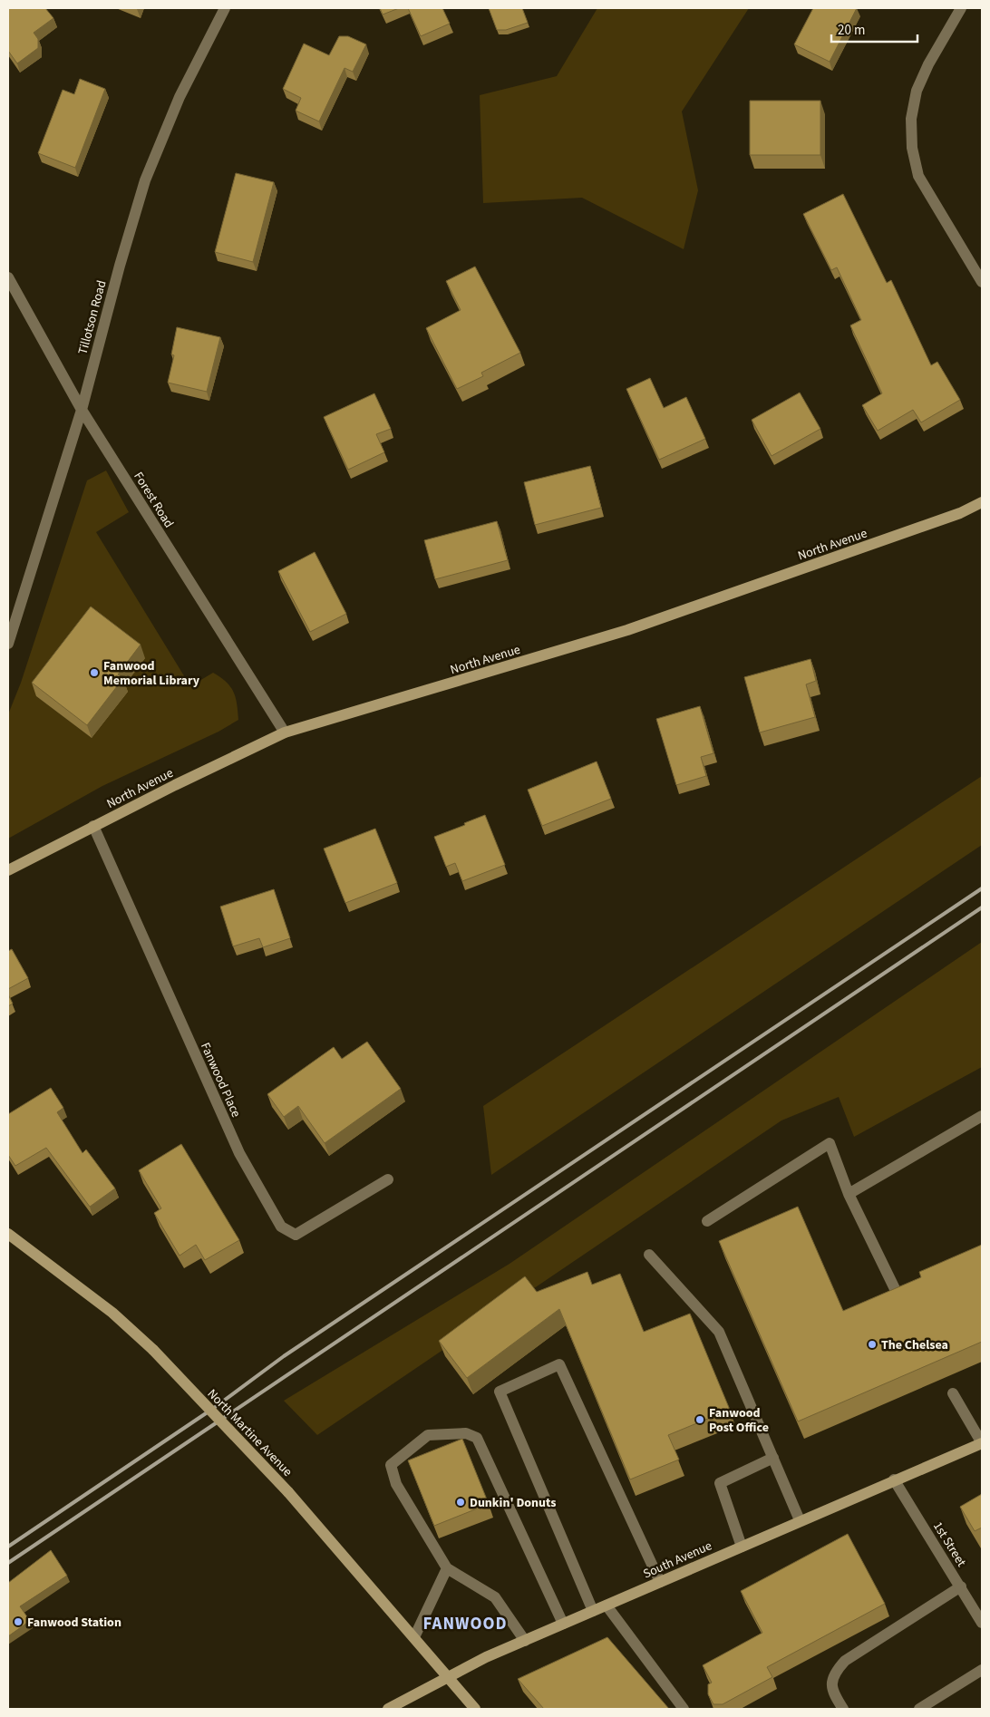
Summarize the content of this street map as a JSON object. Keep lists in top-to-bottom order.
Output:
{
  "streets": {
    "main road": ["North Avenue", "North Martine Avenue", "South Avenue"],
    "street": [
      "Tillotson Road",
      "Forest Road",
      "Fanwood Place",
      "1st Street"
    ]
  },
  "crossings": [
    ["Tillotson Road", "Forest Road"],
    ["Forest Road", "North Avenue"],
    ["North Avenue", "Fanwood Place"],
    ["North Martine Avenue", "South Avenue"],
    ["1st Street", "South Avenue"]
  ],
  "districts": ["FANWOOD"],
  "places": [
    "Fanwood Memorial Library",
    "The Chelsea",
    "Fanwood Post Office",
    "Dunkin' Donuts",
    "Fanwood Station"
  ],
  "scale_bar": "20 m"
}
